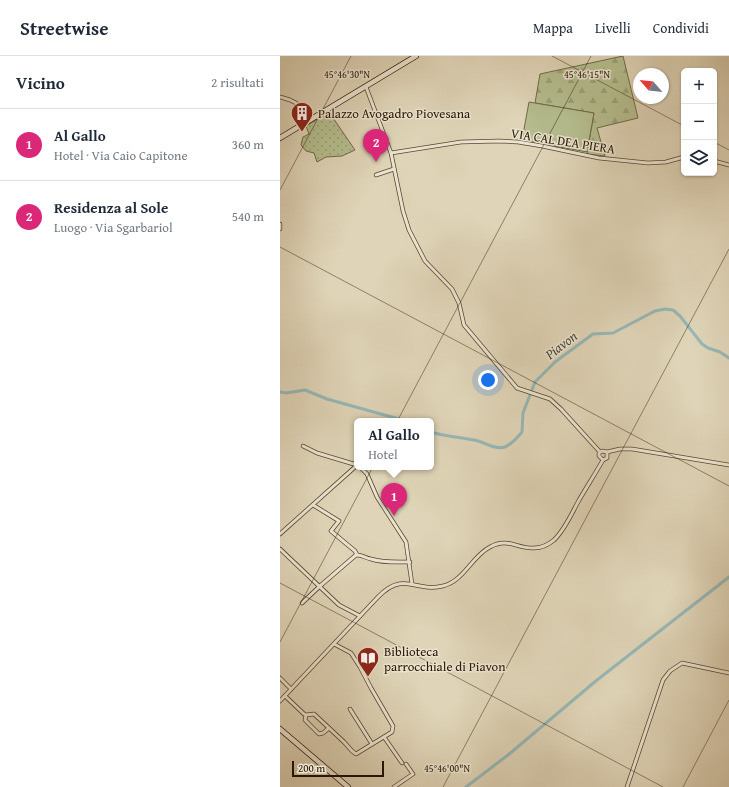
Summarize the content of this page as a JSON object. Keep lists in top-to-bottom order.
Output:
{
  "streets": {
    "street": ["VIA CAL DEA PIERA"]
  },
  "water": ["Piavon"],
  "places": {
    "building": ["Palazzo Avogadro Piovesana"],
    "library": ["Biblioteca parrocchiale di Piavon"]
  },
  "scale_bar": "200 m",
  "north": "top left",
  "page": {
    "header": "Streetwise",
    "nav": ["Mappa", "Livelli", "Condividi"],
    "heading": ["Vicino", "2 risultati"],
    "map_buttons": ["+", "−"],
    "list": [
      {
        "mark": "1",
        "name": "Al Gallo",
        "note": "Hotel · Via Caio Capitone",
        "value": "360 m"
      },
      {
        "mark": "2",
        "name": "Residenza al Sole",
        "note": "Luogo · Via Sgarbariol",
        "value": "540 m"
      }
    ],
    "pins": ["2", "1"],
    "popup": ["Al Gallo", "Hotel"],
    "scale": "200 m"
  },
  "coordinates": ["45°46'30\"N", "45°46'15\"N", "45°46'00\"N"]
}
